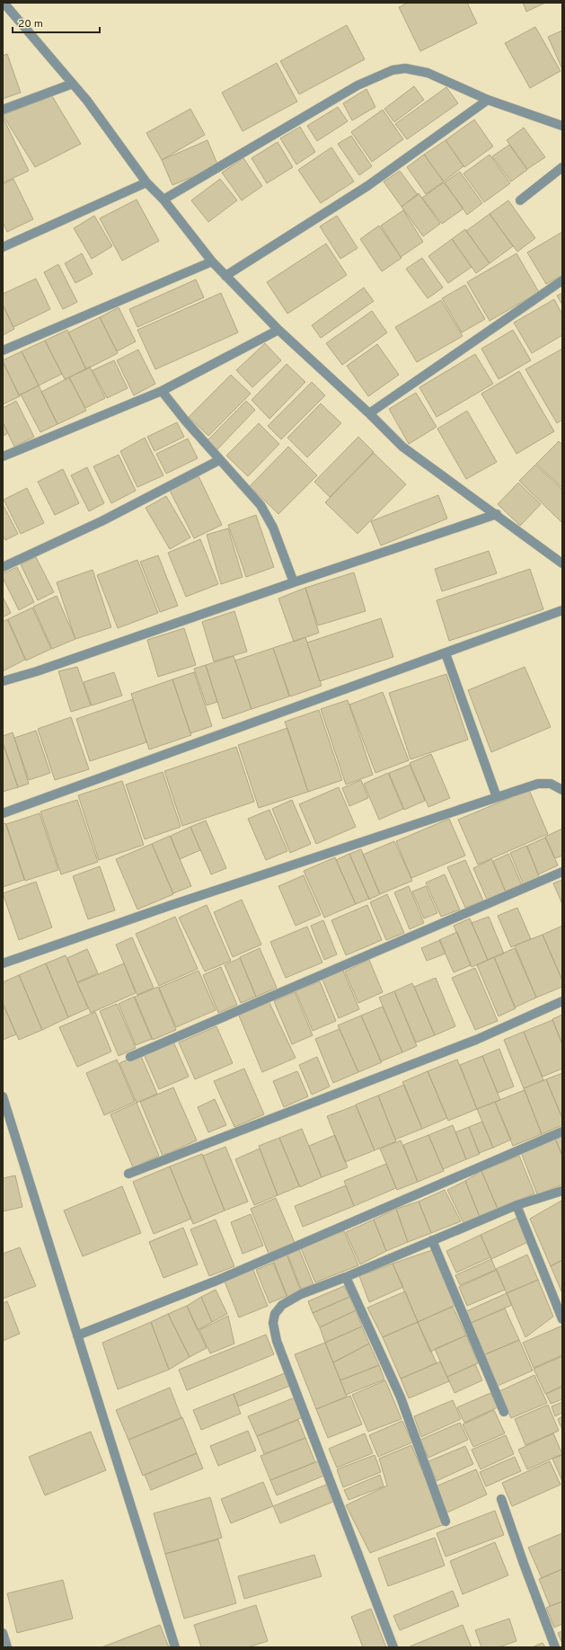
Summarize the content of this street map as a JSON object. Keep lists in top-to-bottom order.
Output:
{
  "scale_bar": "20 m"
}
